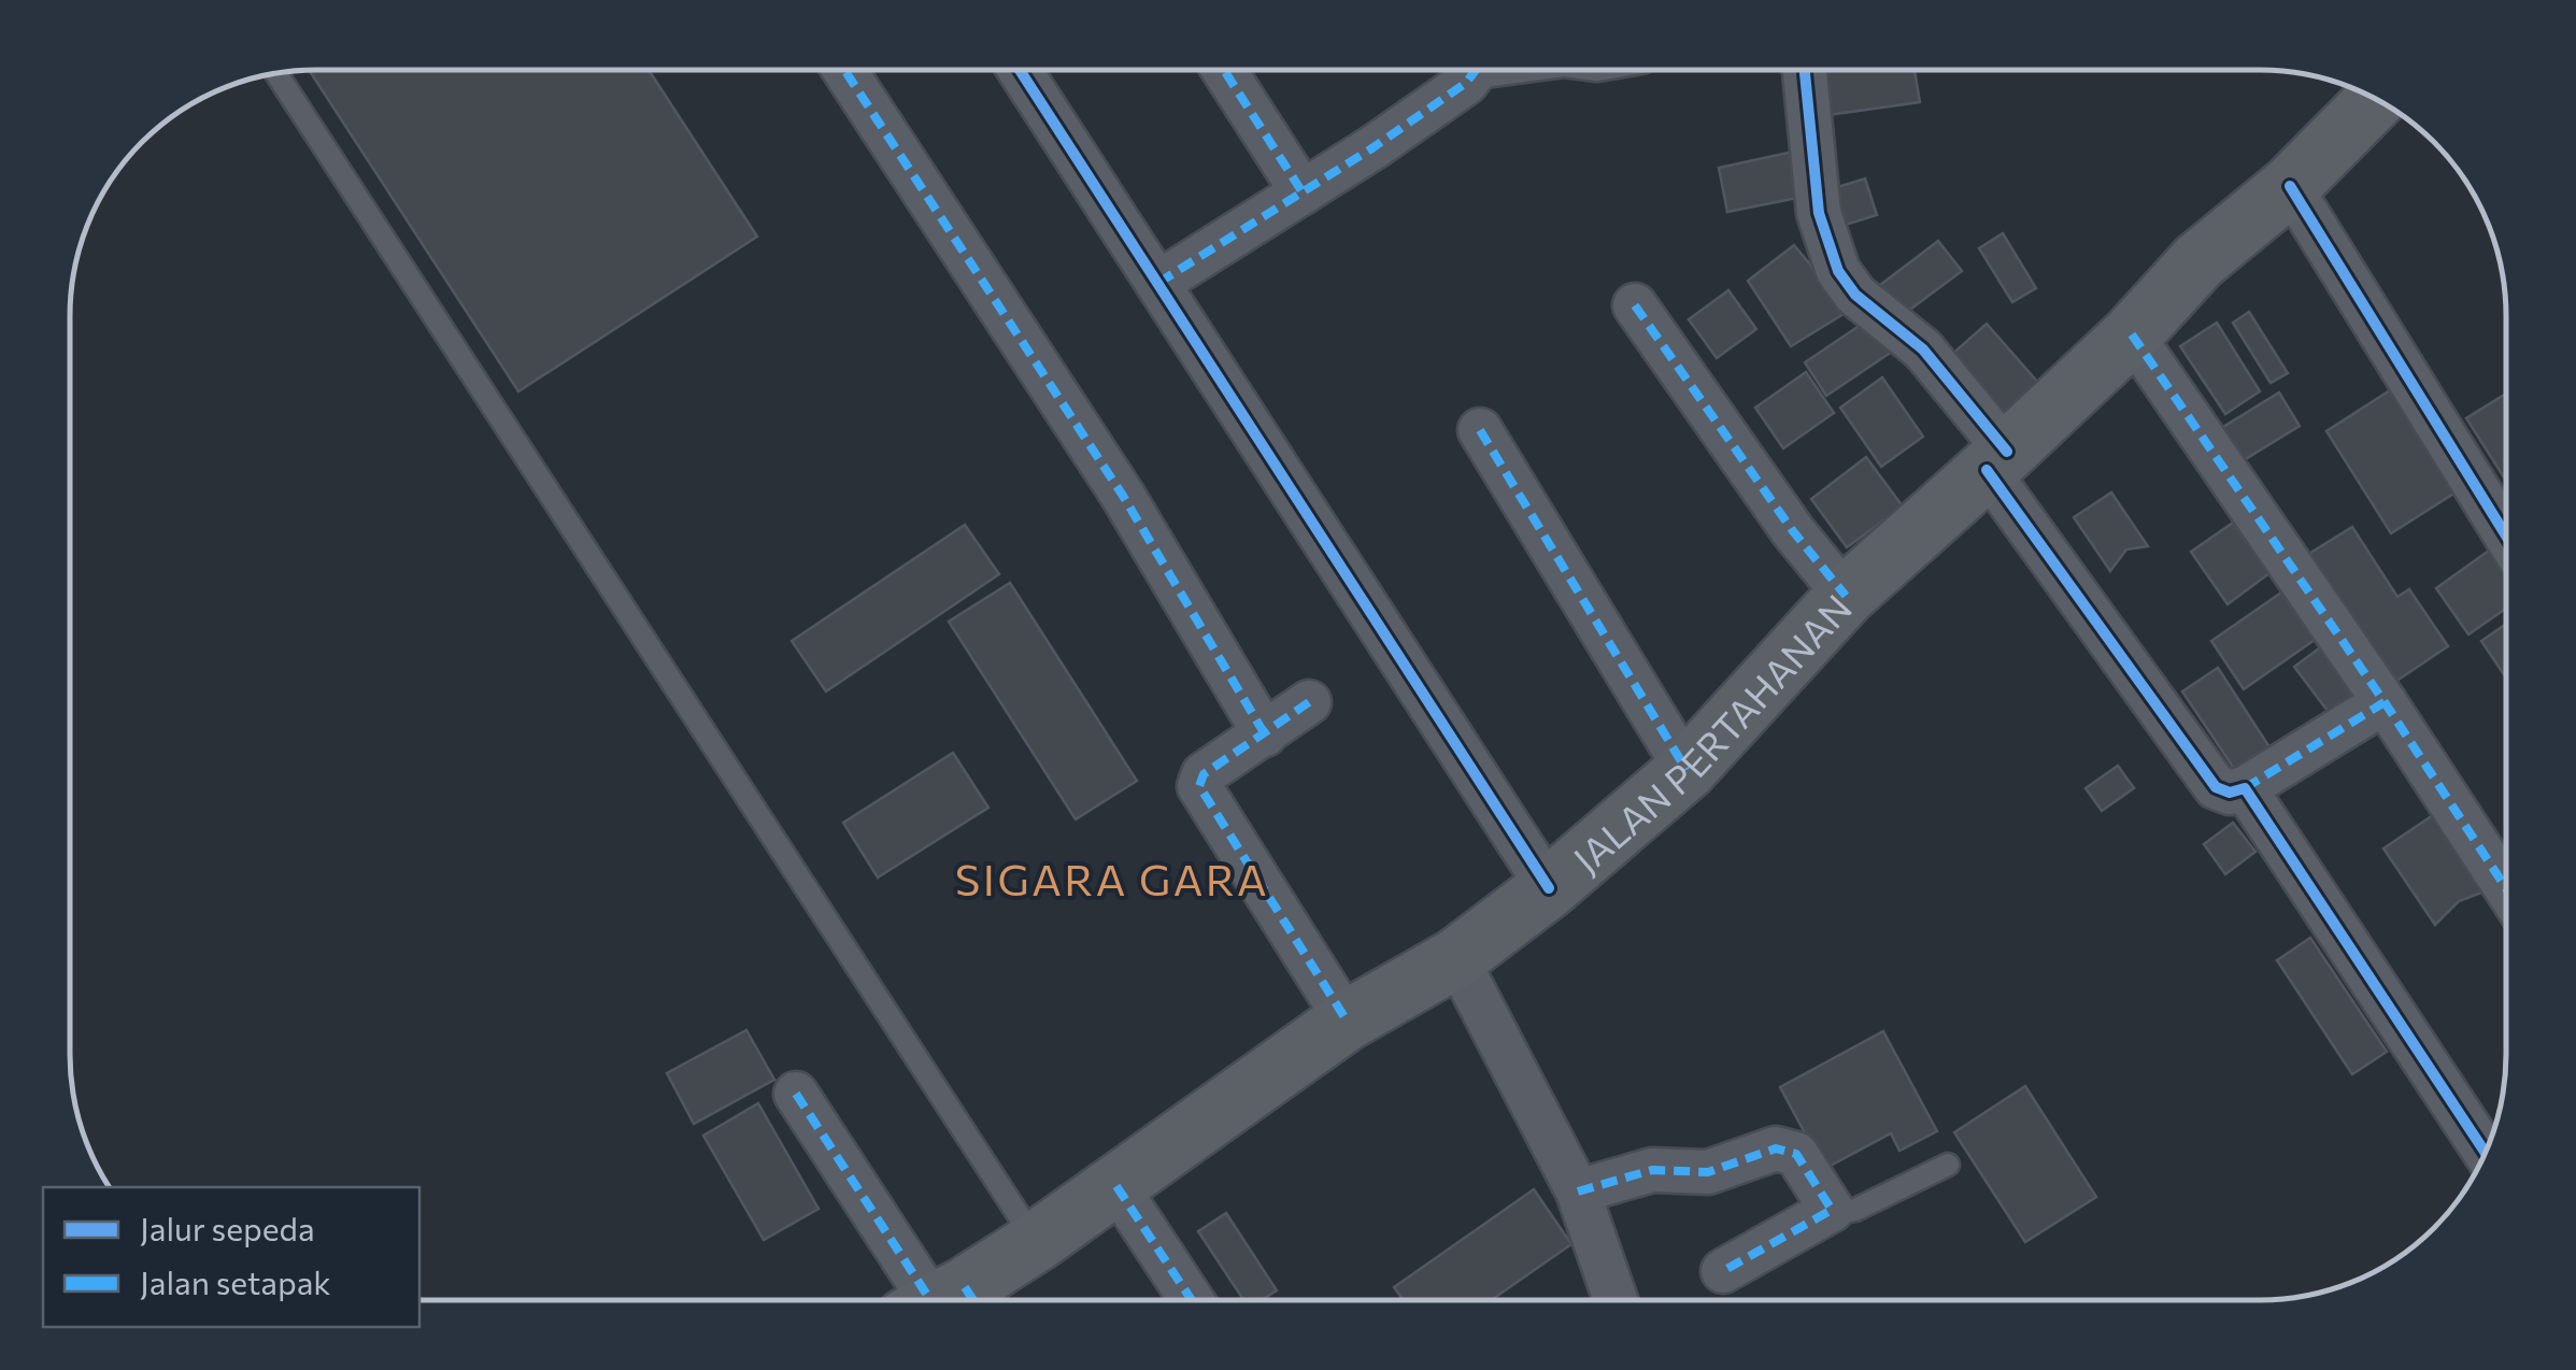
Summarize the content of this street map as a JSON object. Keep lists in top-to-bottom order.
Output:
{
  "streets": {
    "main road": ["JALAN PERTAHANAN"]
  },
  "districts": ["SIGARA GARA"],
  "legend": ["Jalur sepeda", "Jalan setapak"]
}
